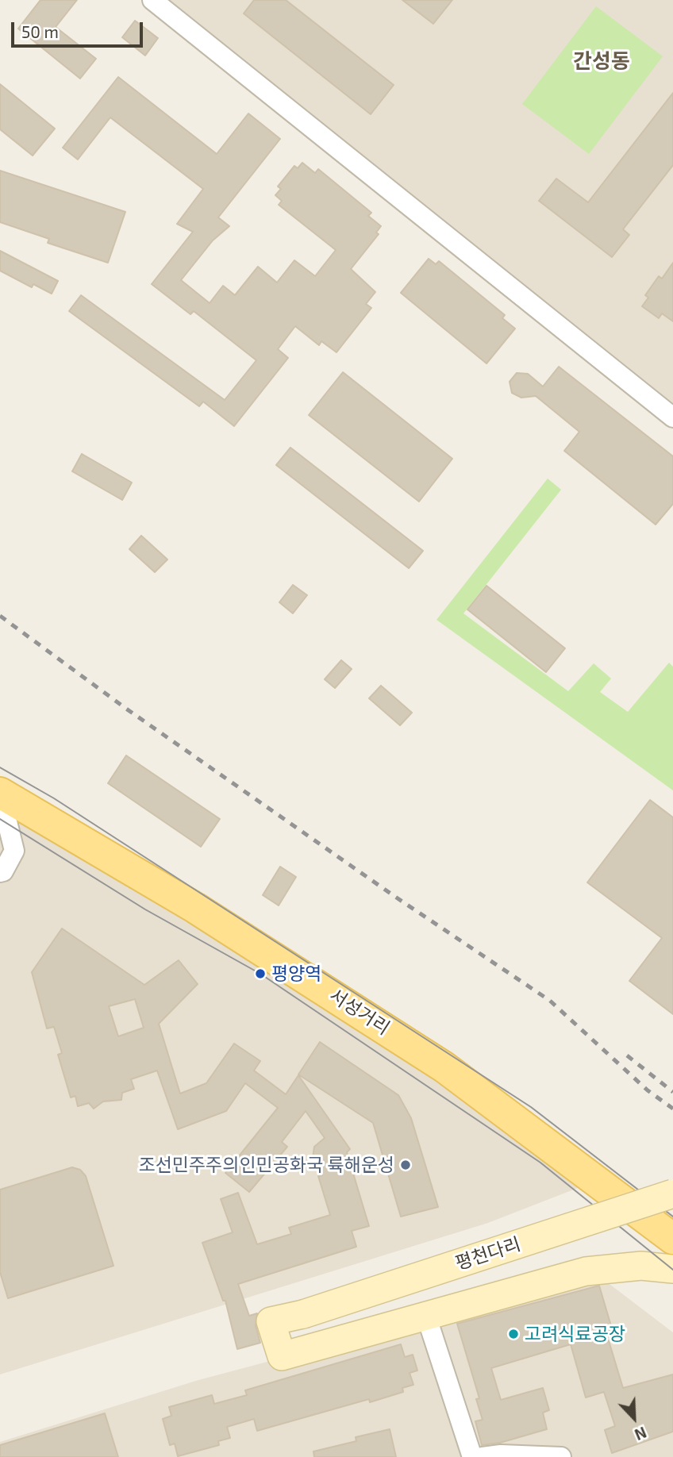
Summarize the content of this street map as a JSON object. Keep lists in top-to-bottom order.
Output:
{
  "streets": {
    "main road": ["서성거리"],
    "street": ["평천다리"]
  },
  "districts": ["간성동"],
  "places": ["평양역", "조선민주주의인민공화국 륙해운성", "고려식료공장"],
  "scale_bar": "50 m",
  "north": "bottom right"
}
